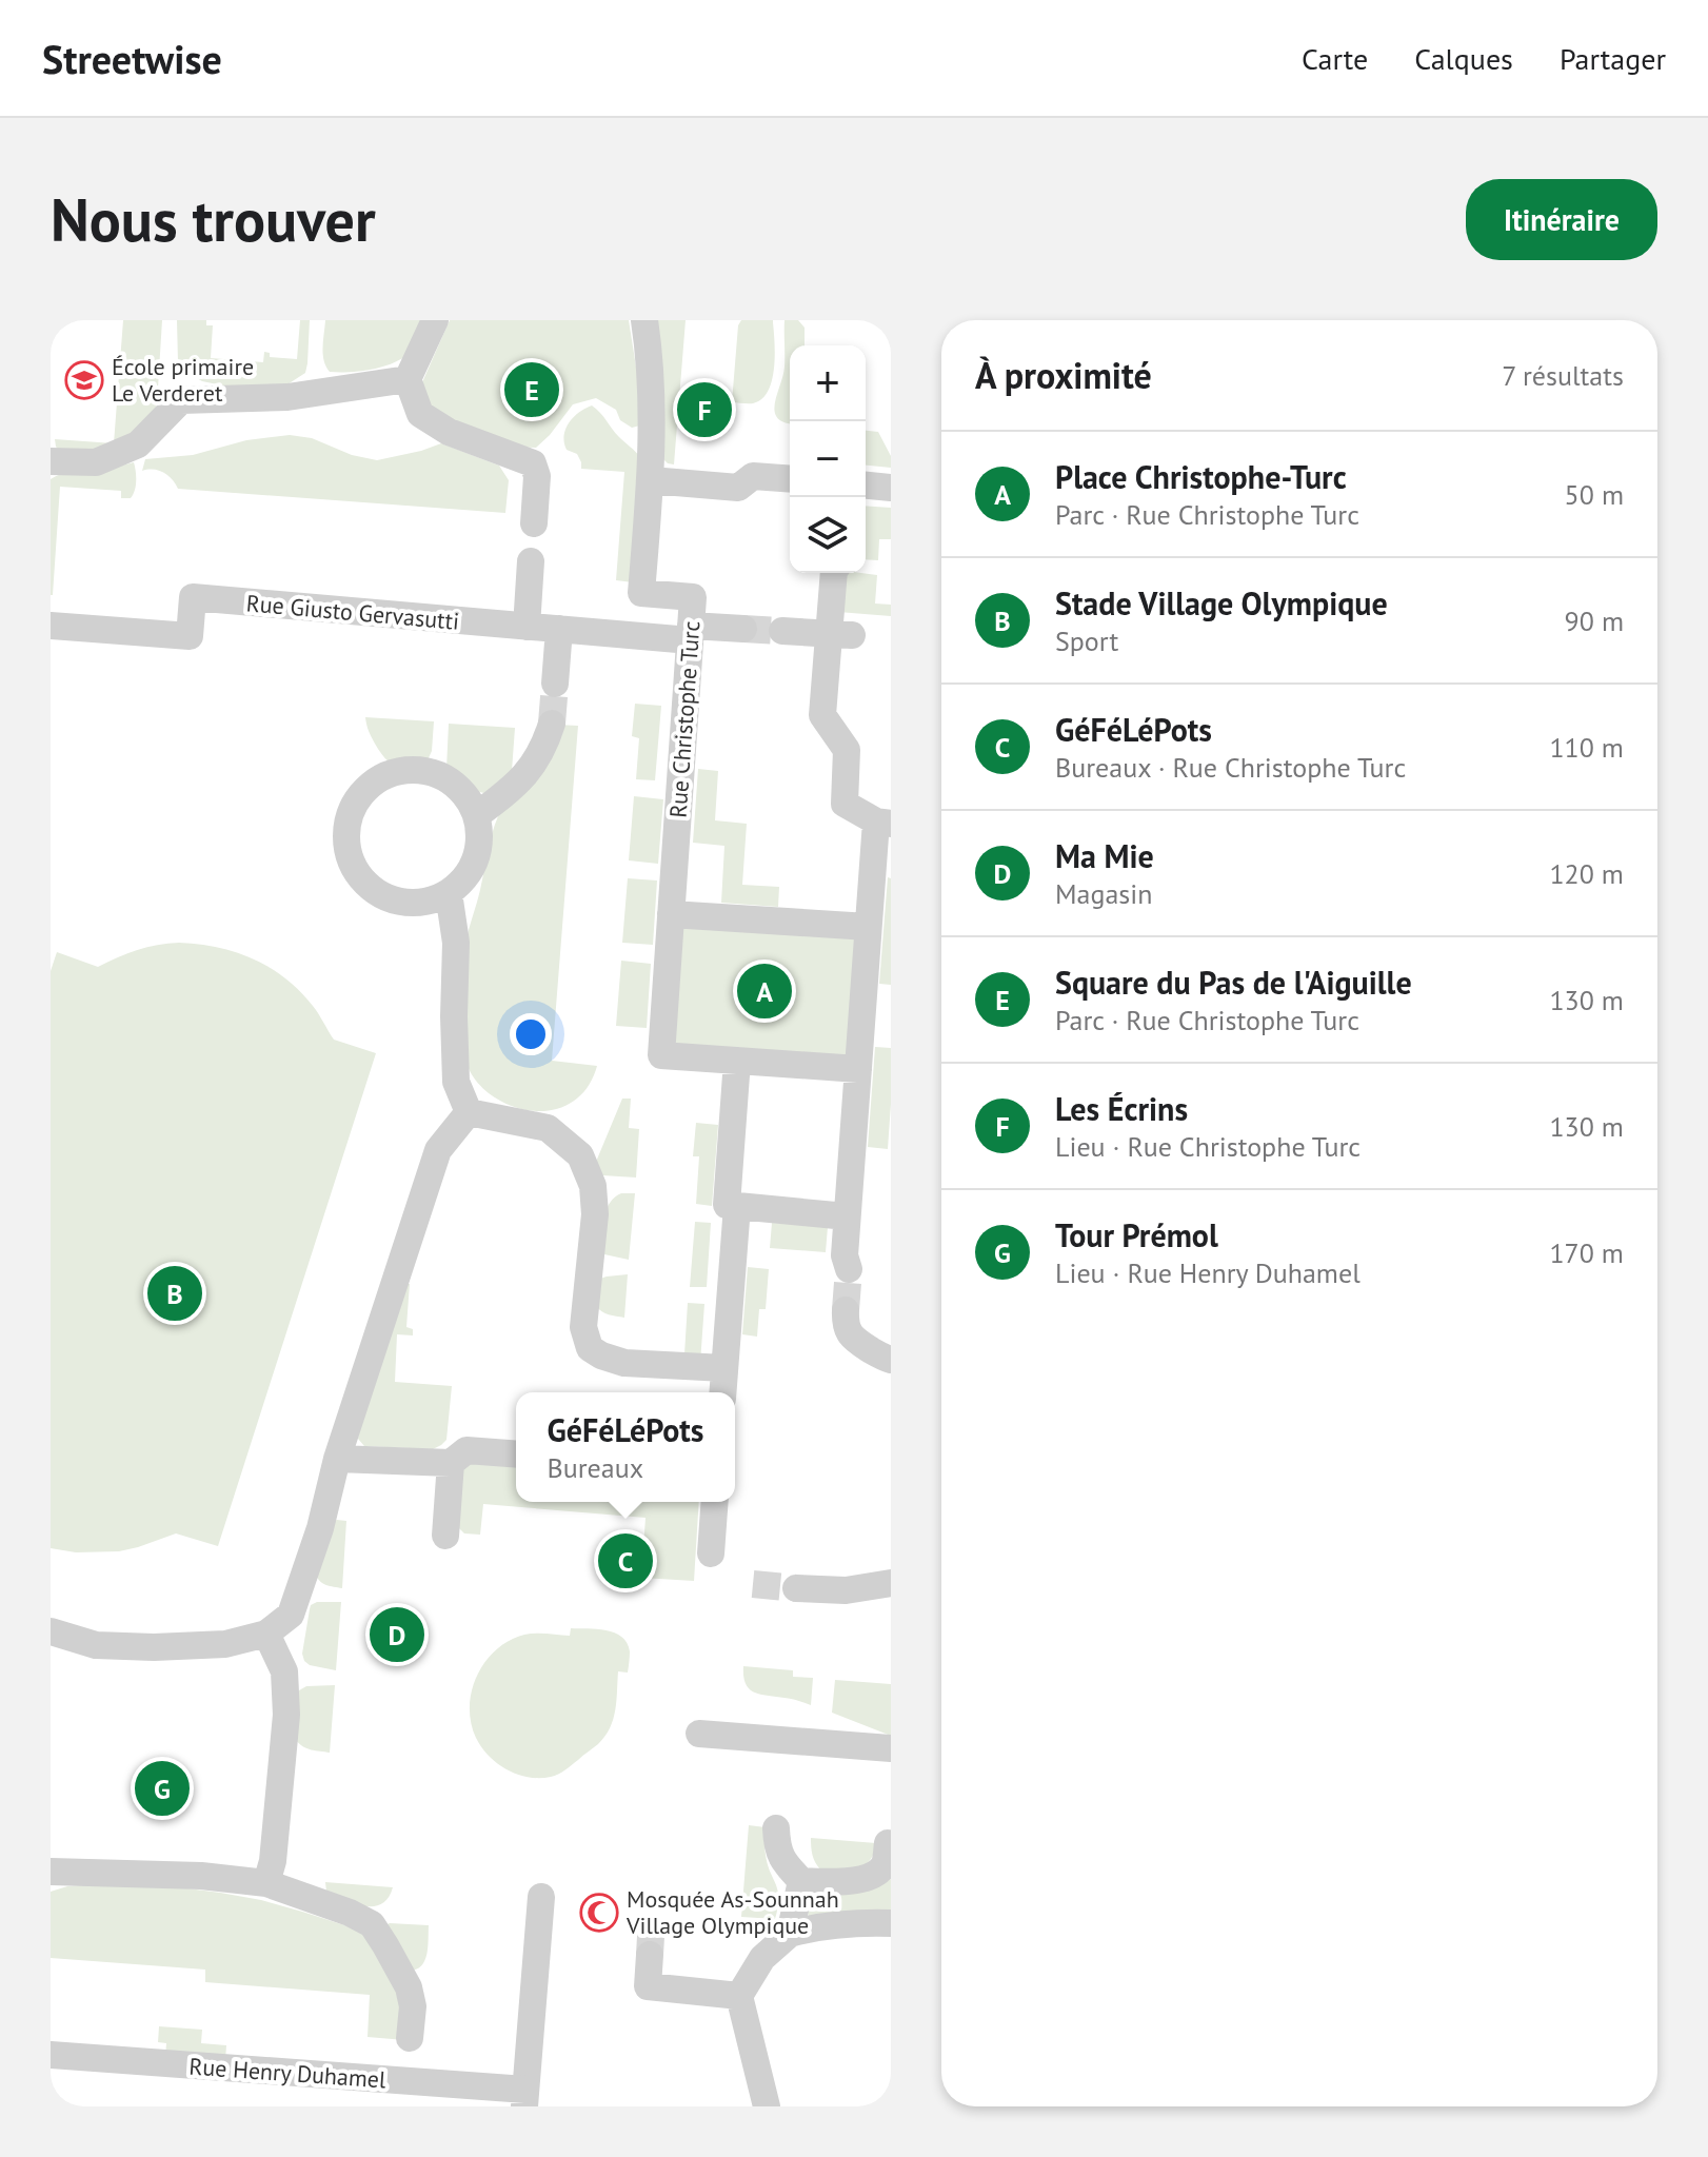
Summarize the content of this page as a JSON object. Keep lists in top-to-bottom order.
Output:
{
  "streets": {
    "street": ["Rue Giusto Gervasutti", "Rue Christophe Turc", "Rue Henry Duhamel"]
  },
  "crossings": [
    ["Rue Giusto Gervasutti", "Rue Christophe Turc"]
  ],
  "places": {
    "school or university": ["École primaire Le Verderet"],
    "mosque": ["Mosquée As-Sounnah Village Olympique"]
  },
  "page": {
    "header": "Streetwise",
    "nav": ["Carte", "Calques", "Partager"],
    "buttons": "Itinéraire",
    "title": "Nous trouver",
    "heading": ["À proximité", "7 résultats"],
    "map_buttons": ["+", "−"],
    "pins": [
      "E",
      "F",
      "A",
      "B",
      "C",
      "D",
      "G"
    ],
    "list": [
      {
        "mark": "A",
        "name": "Place Christophe-Turc",
        "note": "Parc · Rue Christophe Turc",
        "value": "50 m"
      },
      {
        "mark": "B",
        "name": "Stade Village Olympique",
        "note": "Sport",
        "value": "90 m"
      },
      {
        "mark": "C",
        "name": "GéFéLéPots",
        "note": "Bureaux · Rue Christophe Turc",
        "value": "110 m"
      },
      {
        "mark": "D",
        "name": "Ma Mie",
        "note": "Magasin",
        "value": "120 m"
      },
      {
        "mark": "E",
        "name": "Square du Pas de l'Aiguille",
        "note": "Parc · Rue Christophe Turc",
        "value": "130 m"
      },
      {
        "mark": "F",
        "name": "Les Écrins",
        "note": "Lieu · Rue Christophe Turc",
        "value": "130 m"
      },
      {
        "mark": "G",
        "name": "Tour Prémol",
        "note": "Lieu · Rue Henry Duhamel",
        "value": "170 m"
      }
    ],
    "popup": ["GéFéLéPots", "Bureaux"]
  }
}
